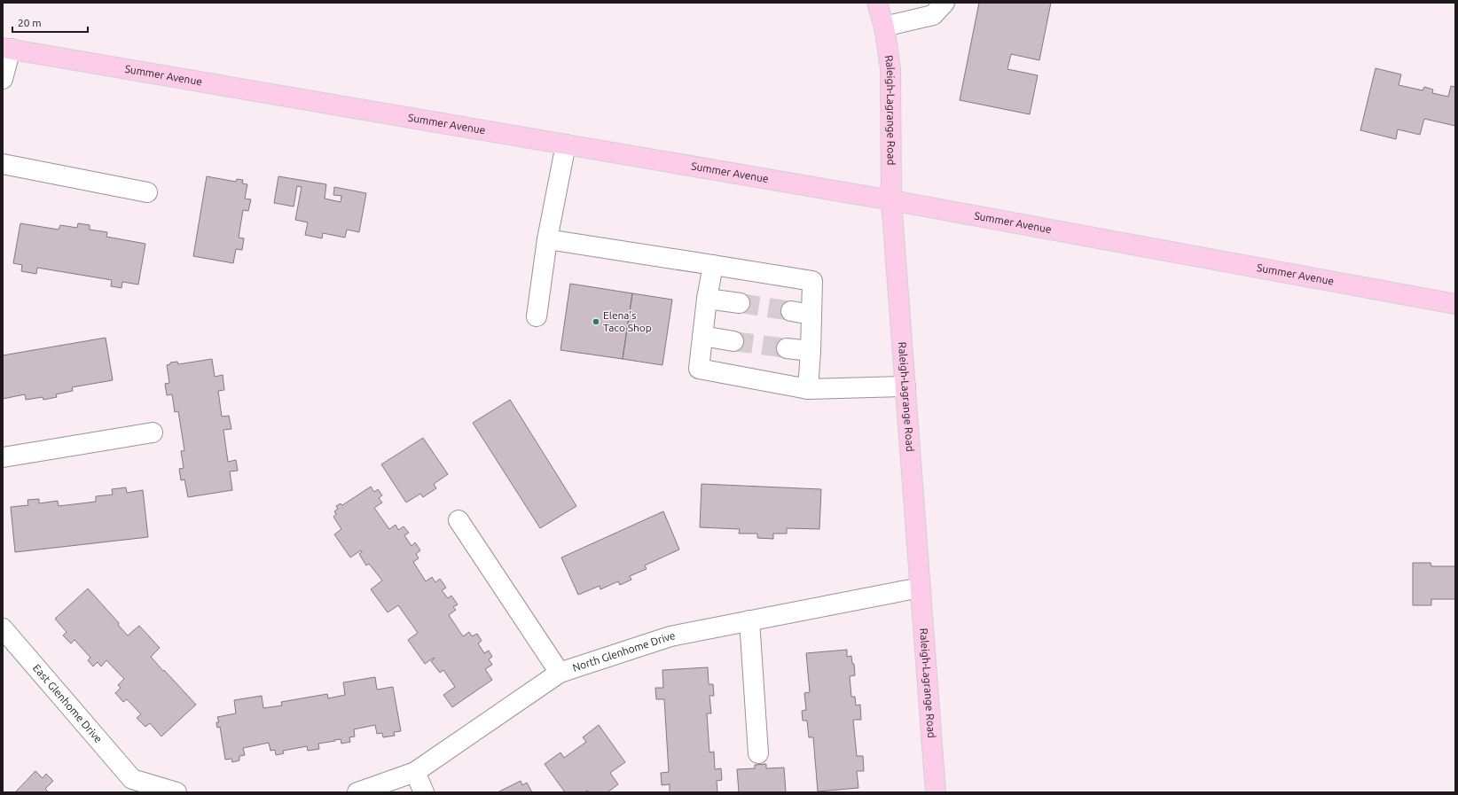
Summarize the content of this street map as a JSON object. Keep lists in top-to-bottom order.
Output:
{
  "streets": {
    "main road": ["Summer Avenue", "Raleigh-Lagrange Road"],
    "street": ["North Glenhome Drive", "East Glenhome Drive"]
  },
  "crossings": [
    ["Summer Avenue", "Raleigh-Lagrange Road"],
    ["Raleigh-Lagrange Road", "North Glenhome Drive"]
  ],
  "places": ["Elena's Taco Shop"],
  "scale_bar": "20 m"
}
